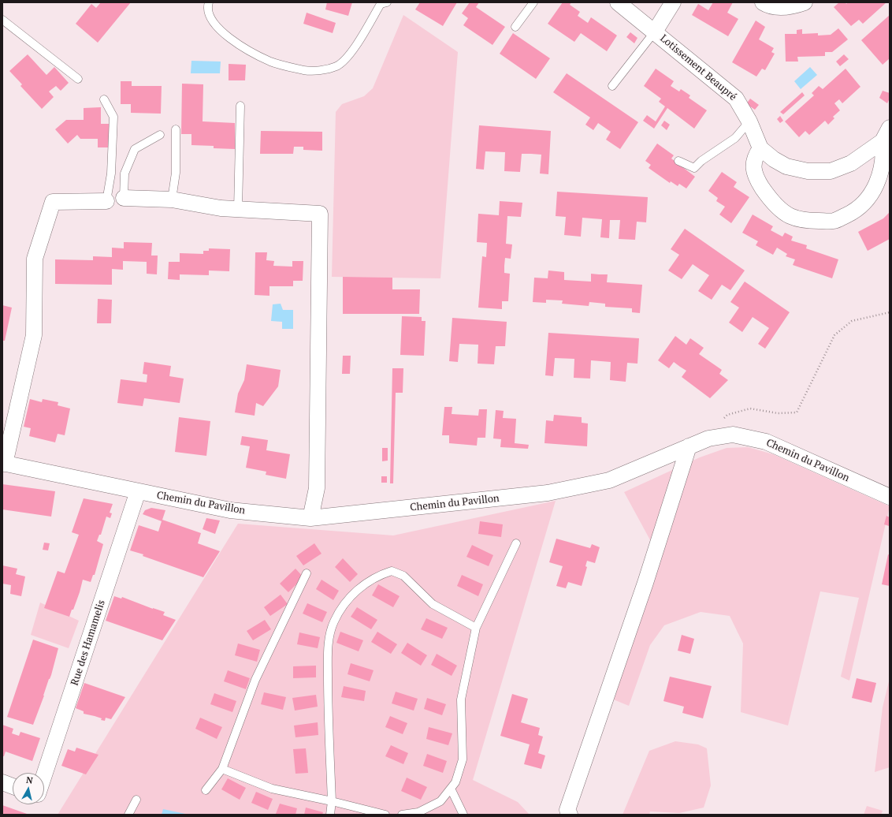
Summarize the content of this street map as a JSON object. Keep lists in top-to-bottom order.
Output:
{
  "streets": {
    "street": ["Lotissement Beaupré", "Chemin du Pavillon", "Rue des Hamamelis"]
  },
  "crossings": [
    ["Chemin du Pavillon", "Rue des Hamamelis"]
  ],
  "north": "top"
}
